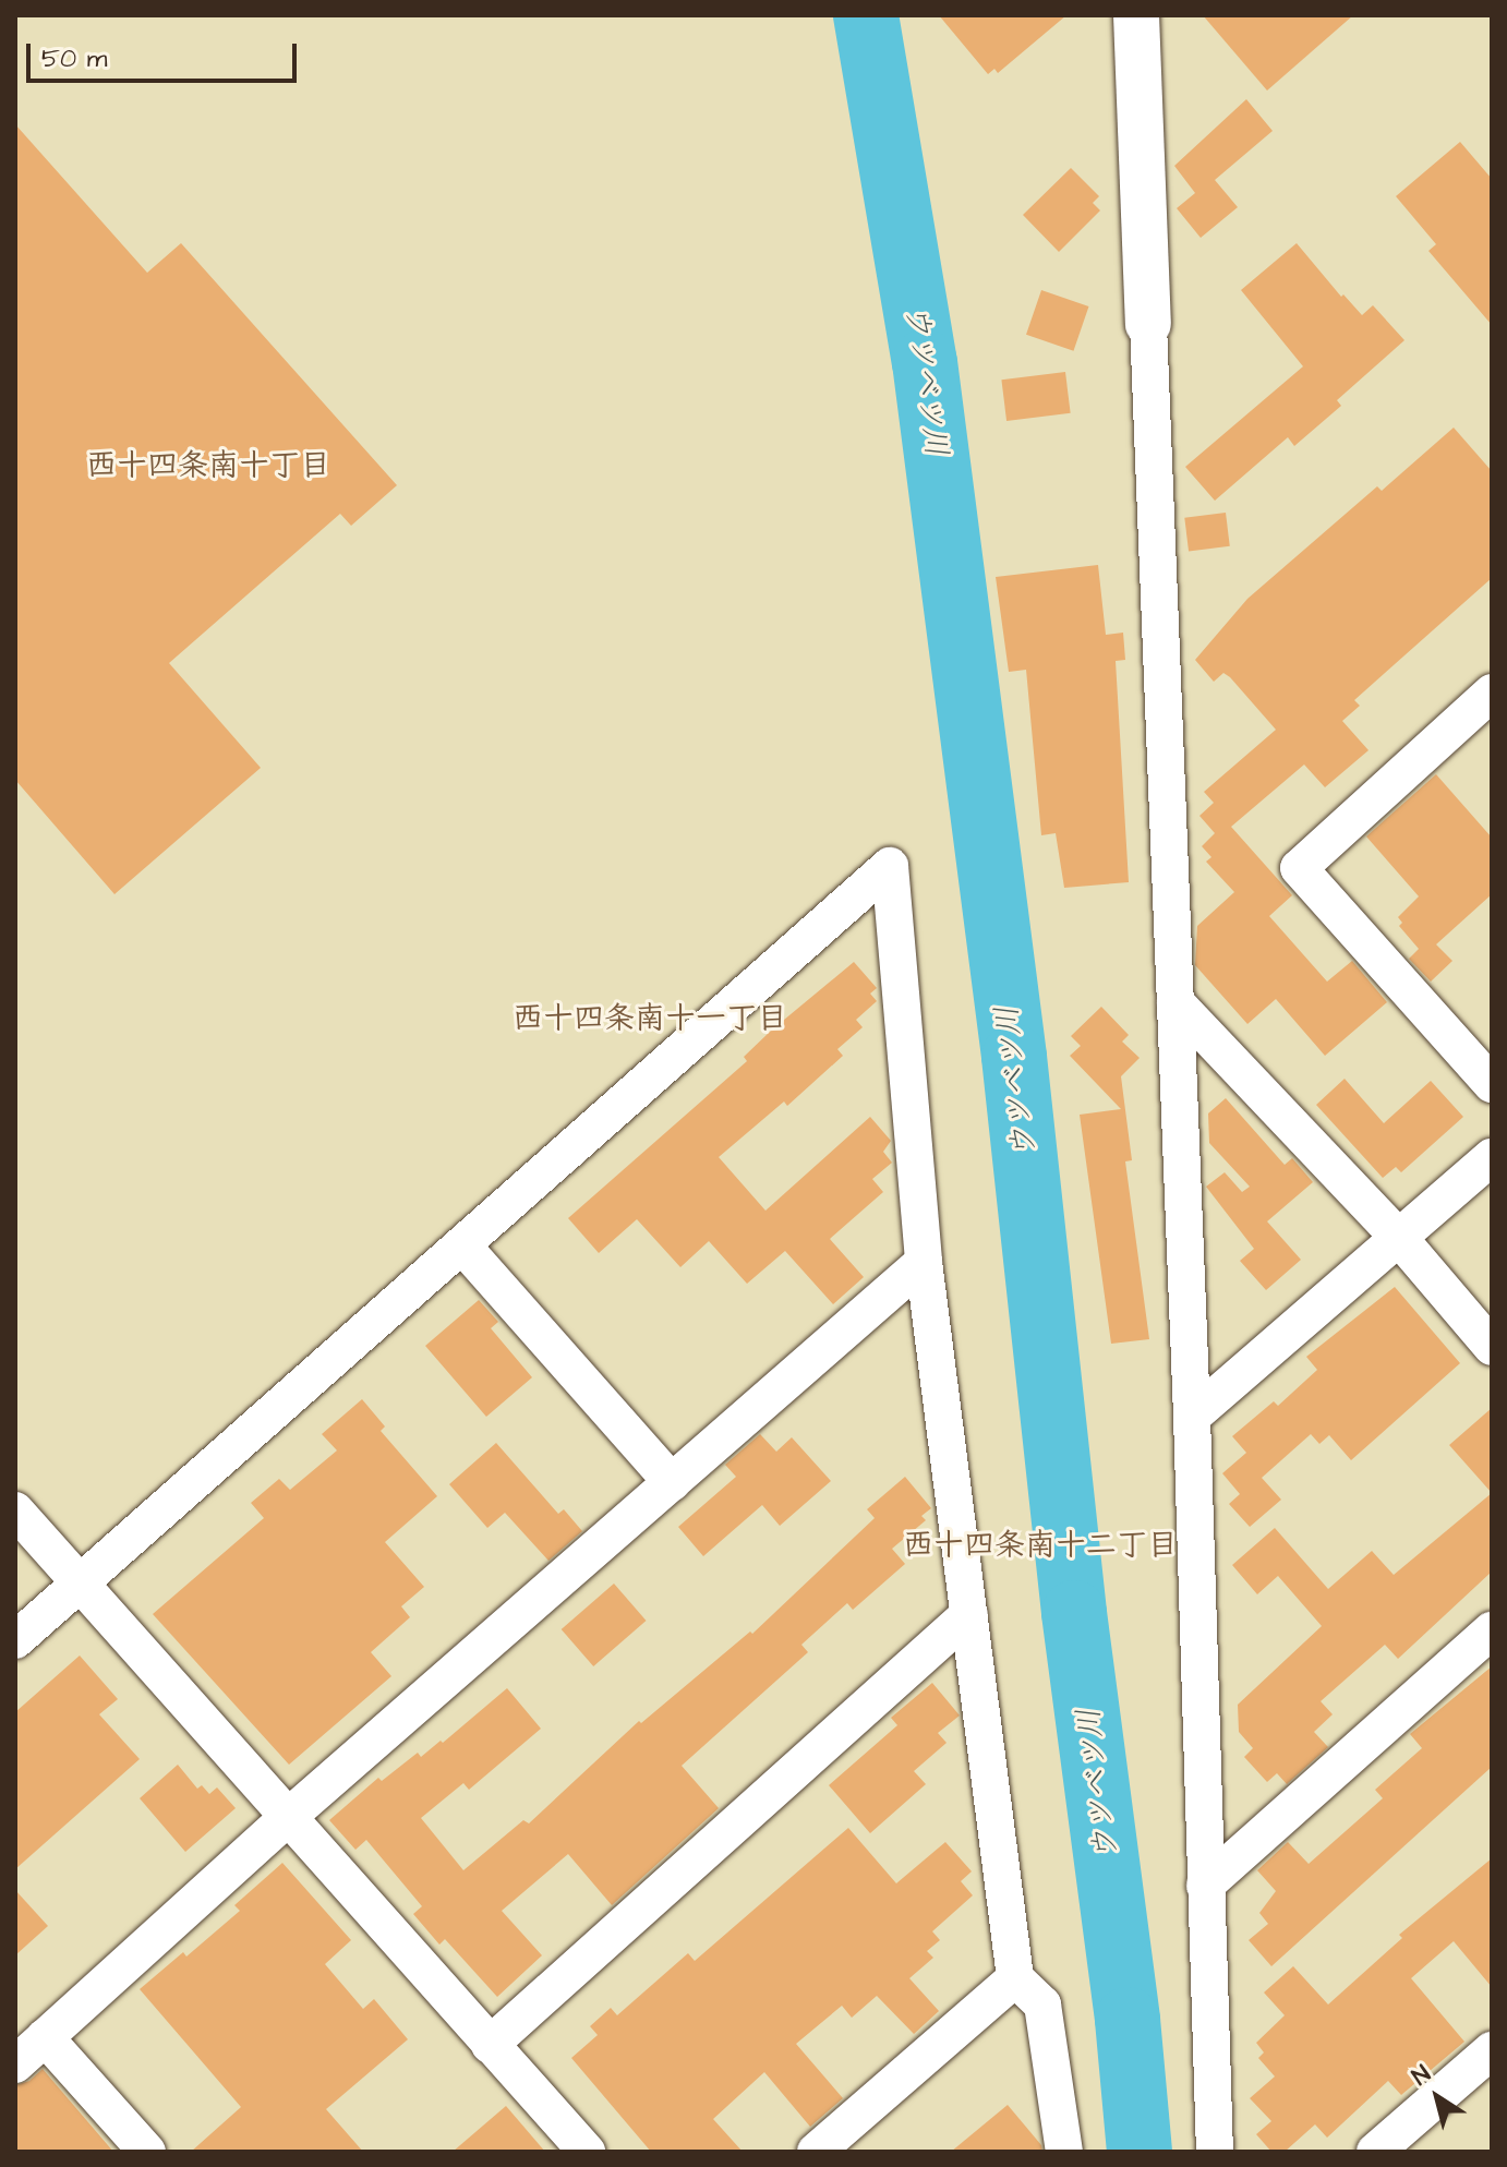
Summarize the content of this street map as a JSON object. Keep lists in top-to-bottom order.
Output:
{
  "districts": ["西十四条南十丁目", "西十四条南十一丁目", "西十四条南十二丁目"],
  "water": ["ウツベツ川"],
  "scale_bar": "50 m",
  "north": "top left"
}
